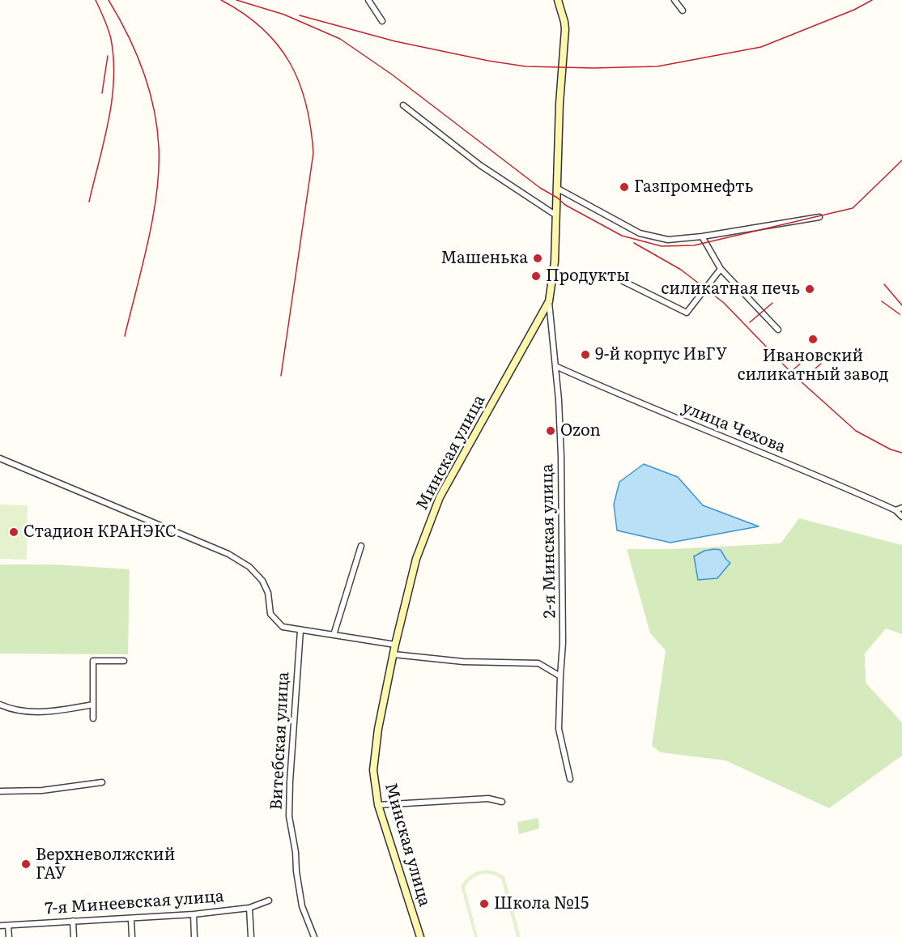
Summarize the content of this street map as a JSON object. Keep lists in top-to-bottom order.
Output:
{
  "streets": {
    "main road": ["Минская улица"],
    "street": [
      "улица Чехова",
      "2-я Минская улица",
      "Витебская улица",
      "7-я Минеевская улица"
    ]
  },
  "crossings": [
    ["улица Чехова", "2-я Минская улица"],
    ["Минская улица", "2-я Минская улица"]
  ],
  "places": [
    "Газпромнефть",
    "Машенька",
    "Продукты",
    "силикатная печь",
    "Ивановский силикатный завод",
    "9-й корпус ИвГУ",
    "Ozon",
    "Стадион КРАНЭКС",
    "Верхневолжский ГАУ",
    "Школа №15"
  ]
}
